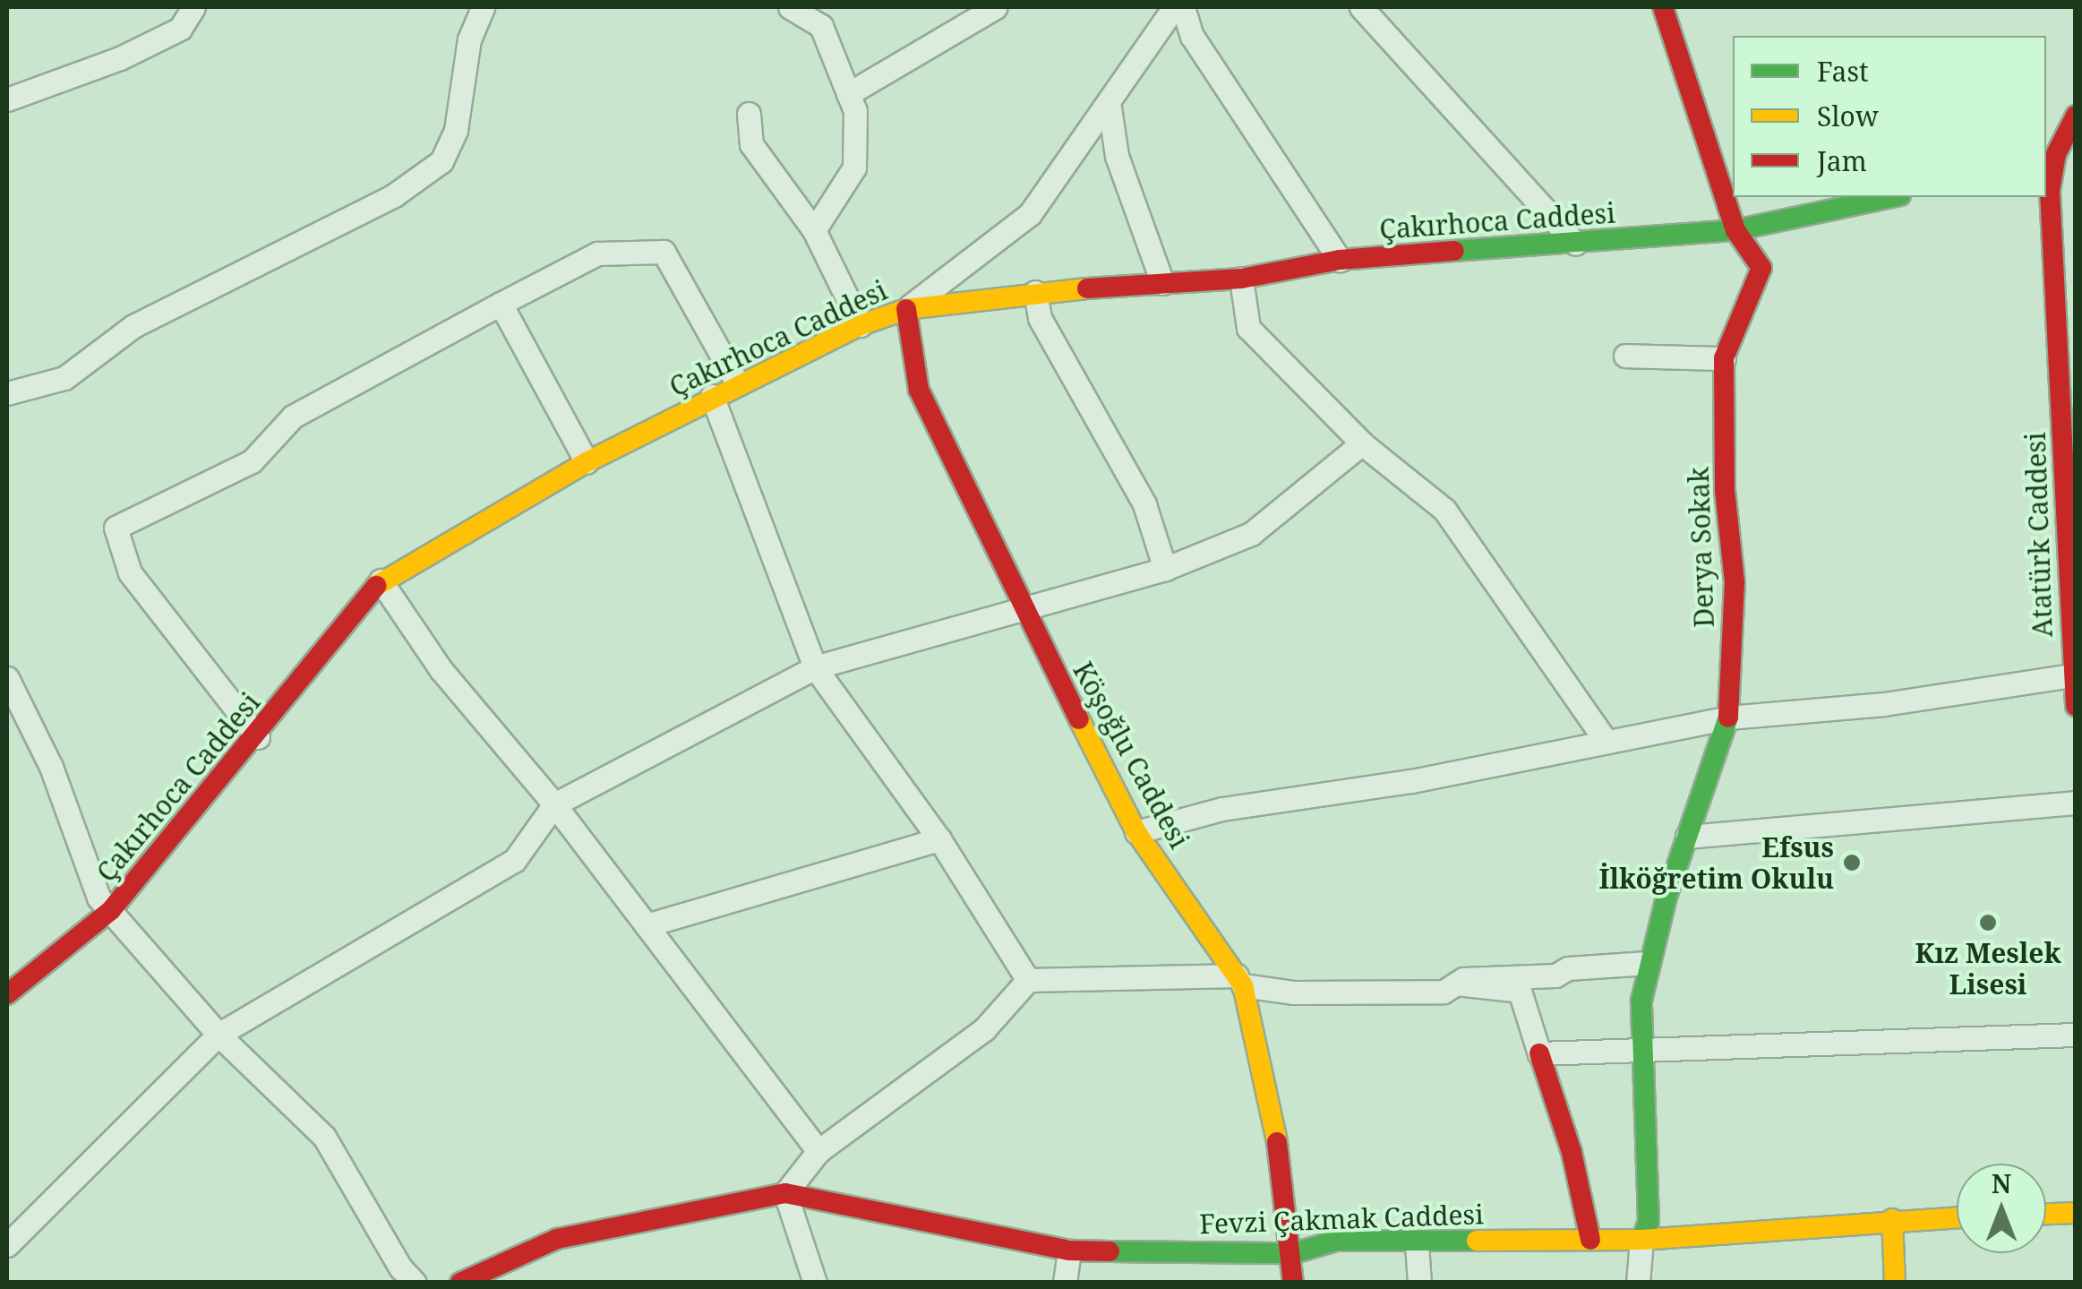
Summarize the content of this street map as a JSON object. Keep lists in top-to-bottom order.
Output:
{
  "streets": {
    "street": [
      "Çakırhoca Caddesi",
      "Atatürk Caddesi",
      "Derya Sokak",
      "Köşoğlu Caddesi",
      "Fevzi Çakmak Caddesi"
    ]
  },
  "crossings": [
    ["Çakırhoca Caddesi", "Derya Sokak"],
    ["Çakırhoca Caddesi", "Köşoğlu Caddesi"],
    ["Derya Sokak", "Fevzi Çakmak Caddesi"],
    ["Köşoğlu Caddesi", "Fevzi Çakmak Caddesi"]
  ],
  "places": ["Efsus İlköğretim Okulu", "Kız Meslek Lisesi"],
  "legend": ["Fast", "Slow", "Jam"],
  "north": "top"
}
